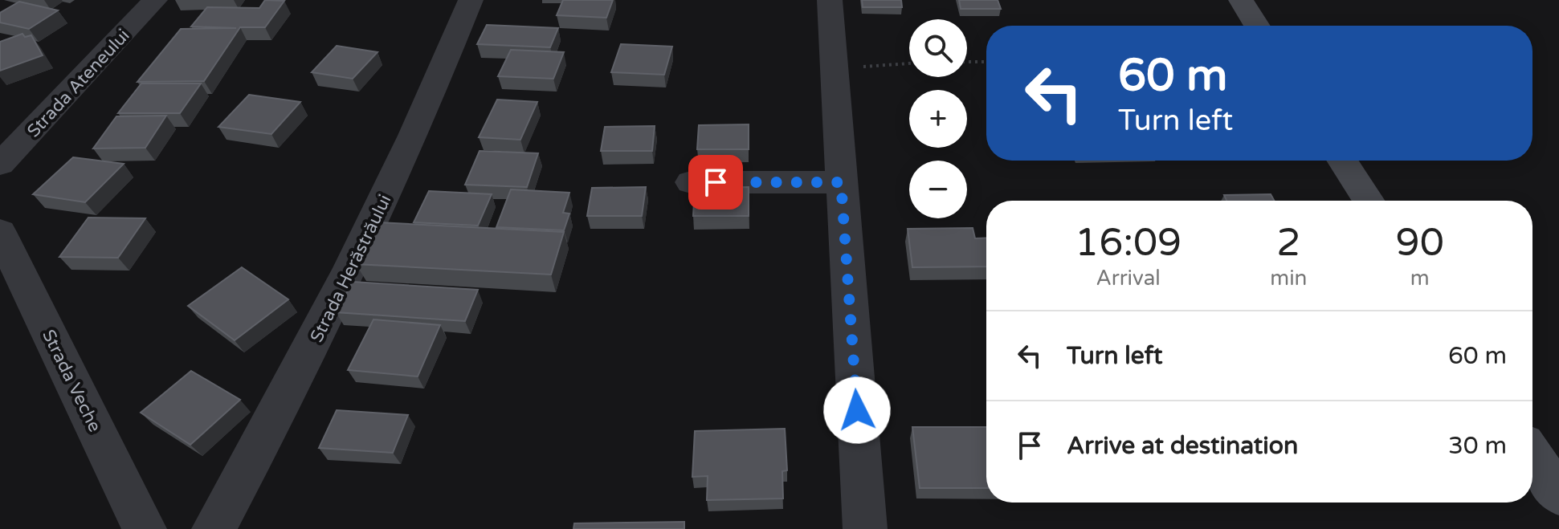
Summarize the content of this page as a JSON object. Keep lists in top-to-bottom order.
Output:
{
  "streets": {
    "street": ["Strada Ateneului", "Strada Herăstrăului", "Strada Veche"]
  },
  "page": {
    "map_buttons": ["+", "−"],
    "turn": ["60 m", "Turn left"],
    "eta": [
      "16:09",
      "Arrival",
      "2",
      "min",
      "90",
      "m"
    ],
    "list": [
      {
        "name": "Turn left",
        "value": "60 m"
      },
      {
        "name": "Arrive at destination",
        "value": "30 m"
      }
    ]
  }
}
